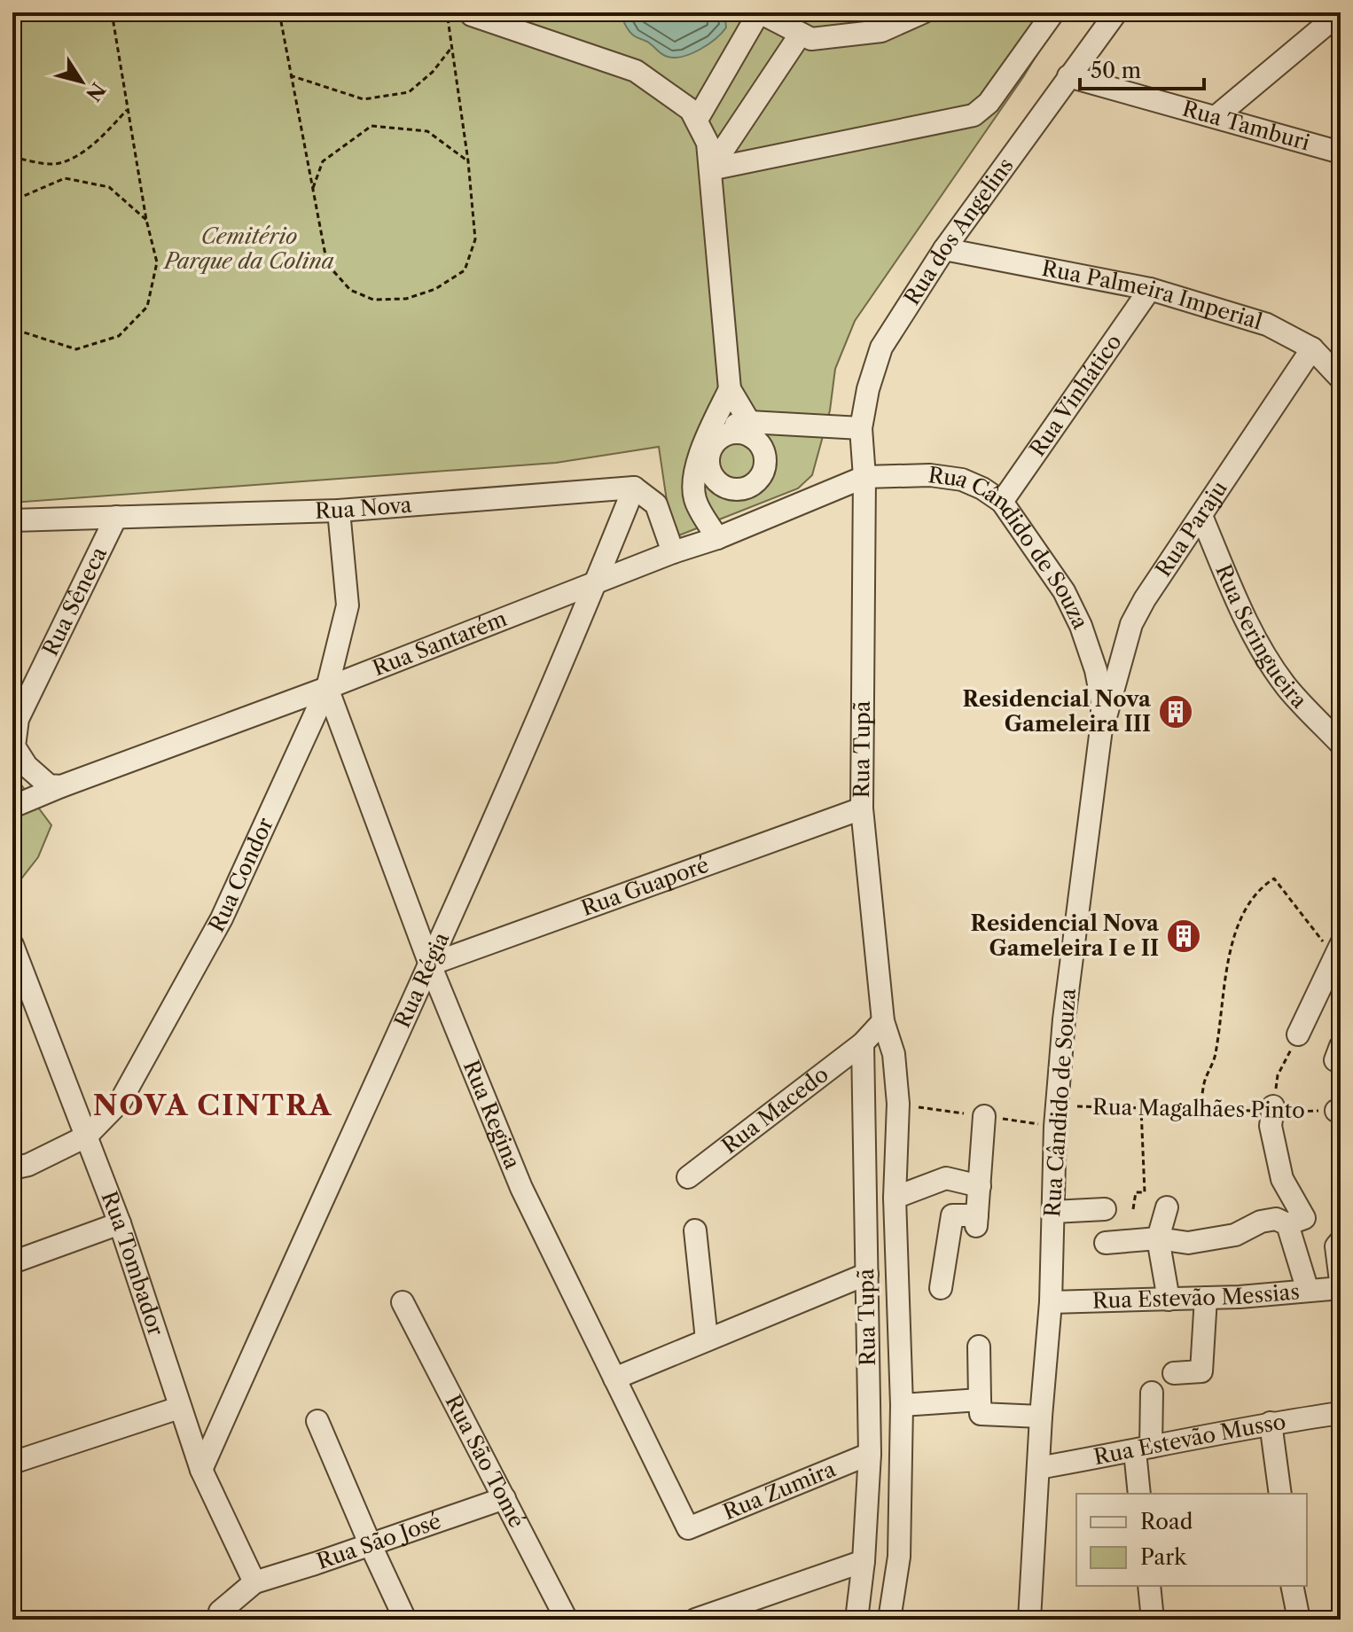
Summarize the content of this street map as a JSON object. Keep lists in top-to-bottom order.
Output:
{
  "streets": {
    "street": [
      "Rua Tamburi",
      "Rua dos Angelins",
      "Rua Palmeira Imperial",
      "Rua Vinhático",
      "Rua Nova",
      "Rua Paraju",
      "Rua Cândido de Souza",
      "Rua Sêneca",
      "Rua Seringueira",
      "Rua Santarém",
      "Rua Tupã",
      "Rua Condor",
      "Rua Guaporé",
      "Rua Régia",
      "Rua Macedo",
      "Rua Regina",
      "Rua Tombador",
      "Rua Estevão Messias",
      "Rua Estevão Musso",
      "Rua São Tomé",
      "Rua Zumira",
      "Rua São José"
    ],
    "path": ["Rua Magalhães Pinto"]
  },
  "crossings": [
    ["Rua Tamburi", "Rua dos Angelins"],
    ["Rua dos Angelins", "Rua Palmeira Imperial"],
    ["Rua dos Angelins", "Rua Cândido de Souza"],
    ["Rua dos Angelins", "Rua Santarém"],
    ["Rua dos Angelins", "Rua Tupã"],
    ["Rua Palmeira Imperial", "Rua Vinhático"],
    ["Rua Palmeira Imperial", "Rua Paraju"],
    ["Rua Vinhático", "Rua Cândido de Souza"],
    ["Rua Nova", "Rua Sêneca"],
    ["Rua Nova", "Rua Condor"],
    ["Rua Nova", "Rua Régia"],
    ["Rua Paraju", "Rua Cândido de Souza"],
    ["Rua Paraju", "Rua Seringueira"],
    ["Rua Cândido de Souza", "Rua Santarém"],
    ["Rua Cândido de Souza", "Rua Tupã"],
    ["Rua Cândido de Souza", "Rua Magalhães Pinto"],
    ["Rua Cândido de Souza", "Rua Estevão Messias"],
    ["Rua Cândido de Souza", "Rua Estevão Musso"],
    ["Rua Sêneca", "Rua Santarém"],
    ["Rua Santarém", "Rua Tupã"],
    ["Rua Santarém", "Rua Condor"],
    ["Rua Santarém", "Rua Régia"],
    ["Rua Santarém", "Rua Regina"],
    ["Rua Tupã", "Rua Guaporé"],
    ["Rua Tupã", "Rua Macedo"],
    ["Rua Tupã", "Rua Zumira"],
    ["Rua Condor", "Rua Regina"],
    ["Rua Condor", "Rua Tombador"],
    ["Rua Guaporé", "Rua Régia"],
    ["Rua Guaporé", "Rua Regina"],
    ["Rua Régia", "Rua Regina"],
    ["Rua Régia", "Rua Tombador"],
    ["Rua Regina", "Rua Zumira"],
    ["Rua Tombador", "Rua São José"],
    ["Rua São Tomé", "Rua São José"]
  ],
  "districts": ["NOVA CINTRA"],
  "parks": ["Cemitério Parque da Colina"],
  "places": {
    "building": ["Residencial Nova Gameleira III", "Residencial Nova Gameleira I e II"]
  },
  "legend": ["Road", "Park"],
  "scale_bar": "50 m",
  "north": "bottom right"
}
